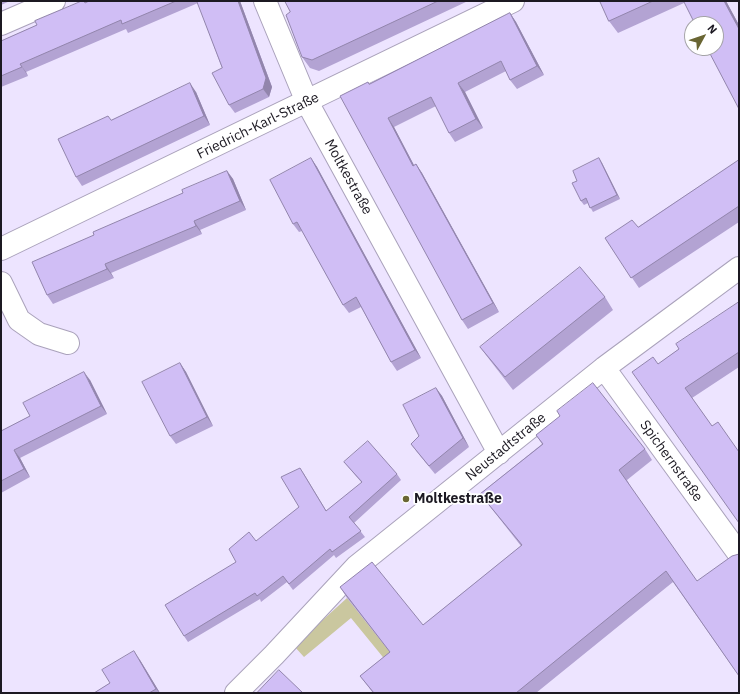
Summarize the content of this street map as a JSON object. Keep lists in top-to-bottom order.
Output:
{
  "streets": {
    "street": [
      "Friedrich-Karl-Straße",
      "Moltkestraße",
      "Neustadtstraße",
      "Spichernstraße"
    ]
  },
  "crossings": [
    ["Friedrich-Karl-Straße", "Moltkestraße"],
    ["Moltkestraße", "Neustadtstraße"],
    ["Neustadtstraße", "Spichernstraße"]
  ],
  "places": ["Moltkestraße"],
  "north": "top right"
}
